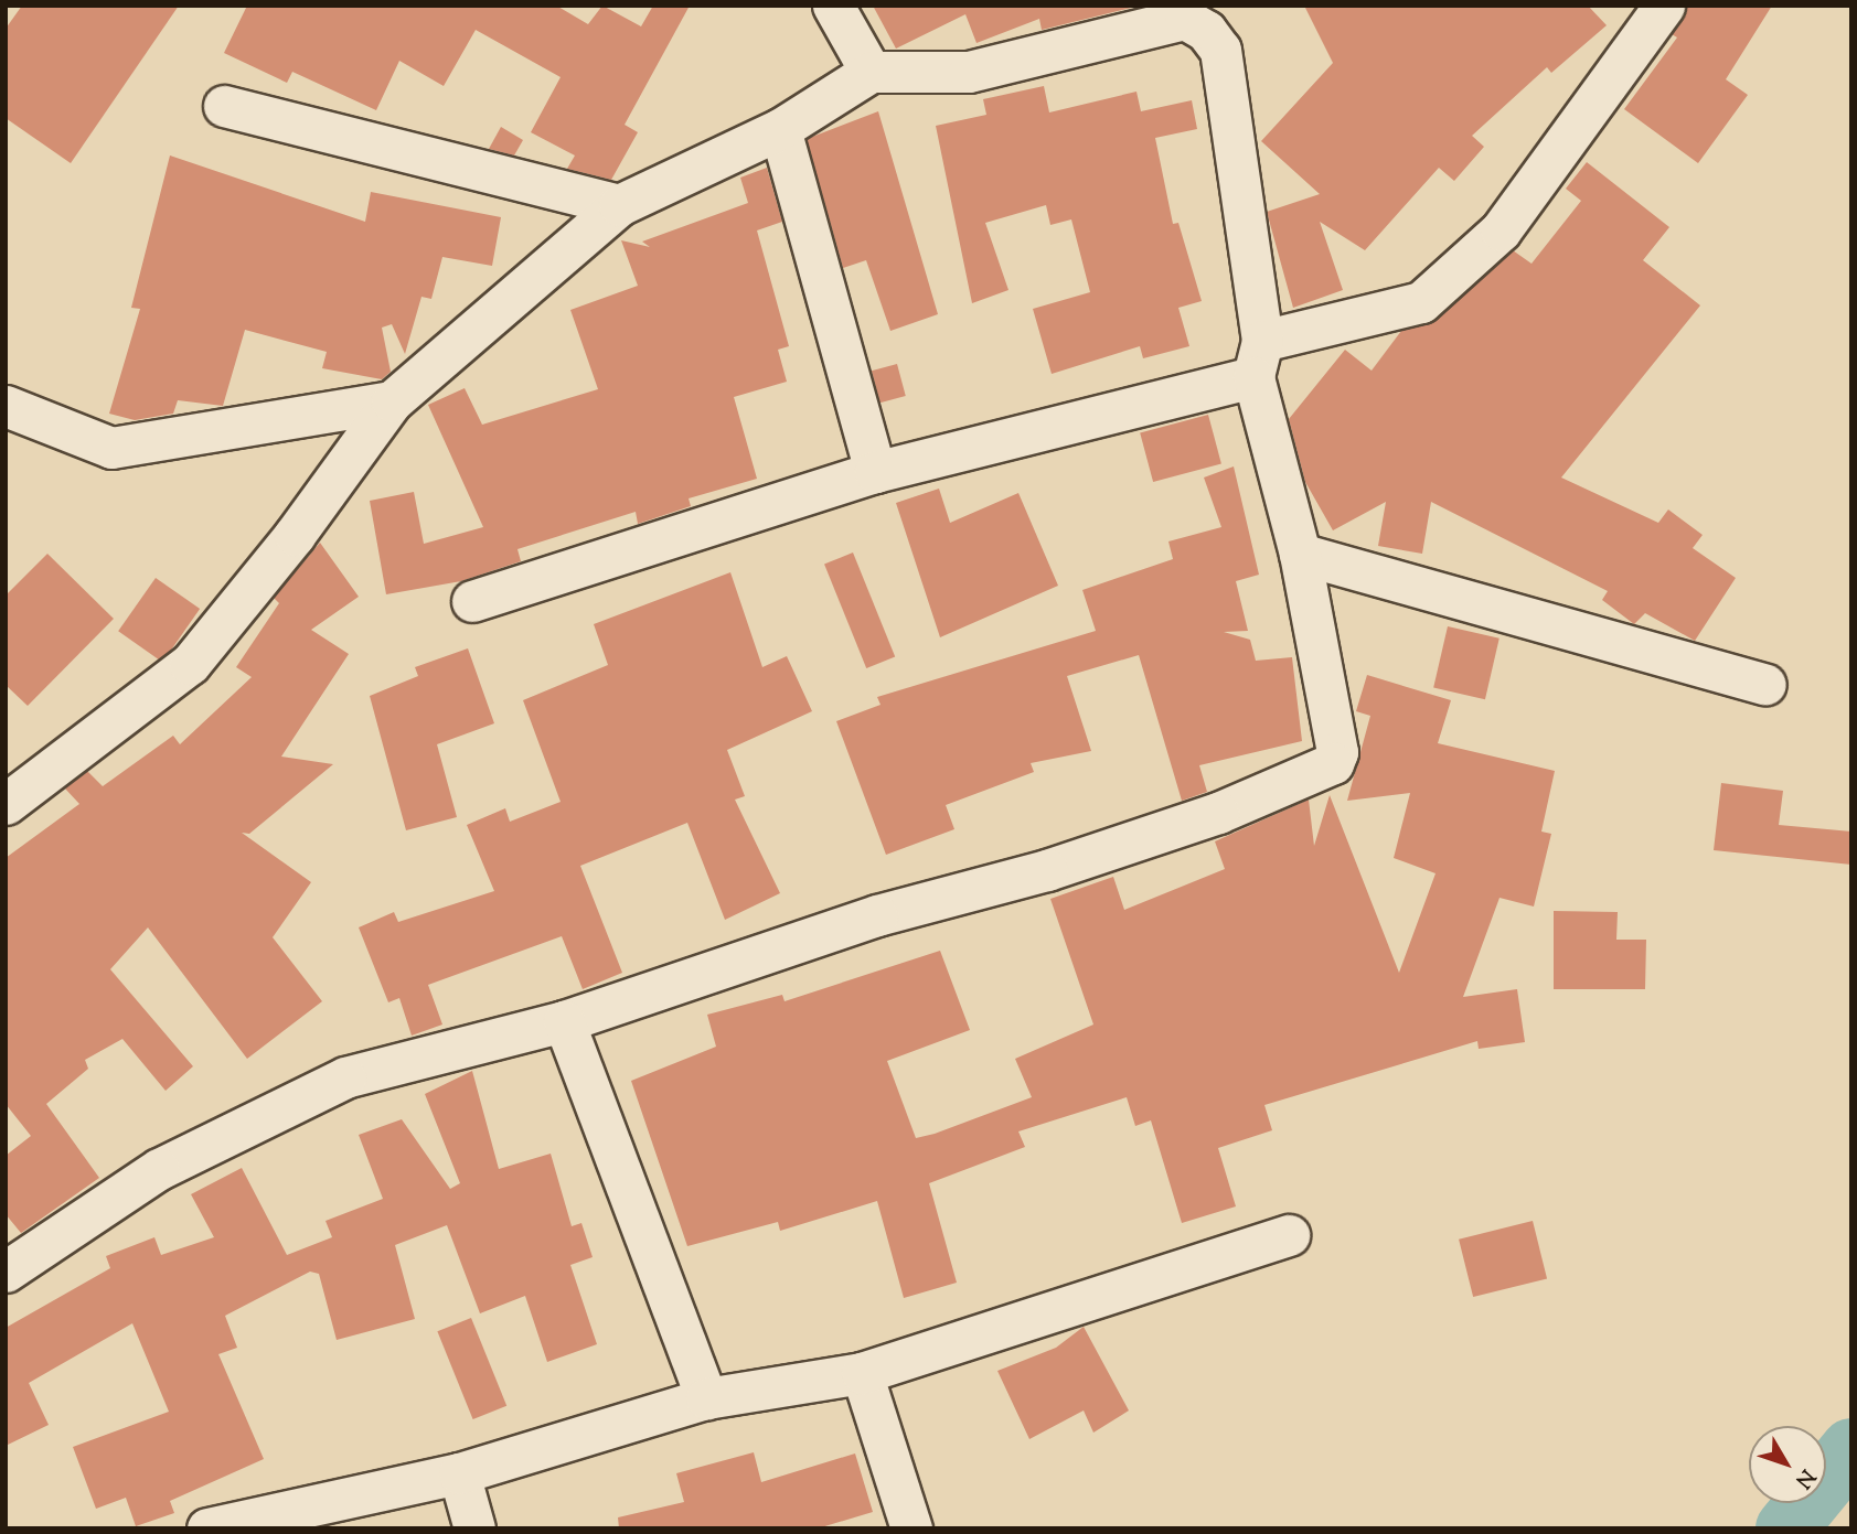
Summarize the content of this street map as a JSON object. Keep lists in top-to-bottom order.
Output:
{
  "north": "bottom right"
}
